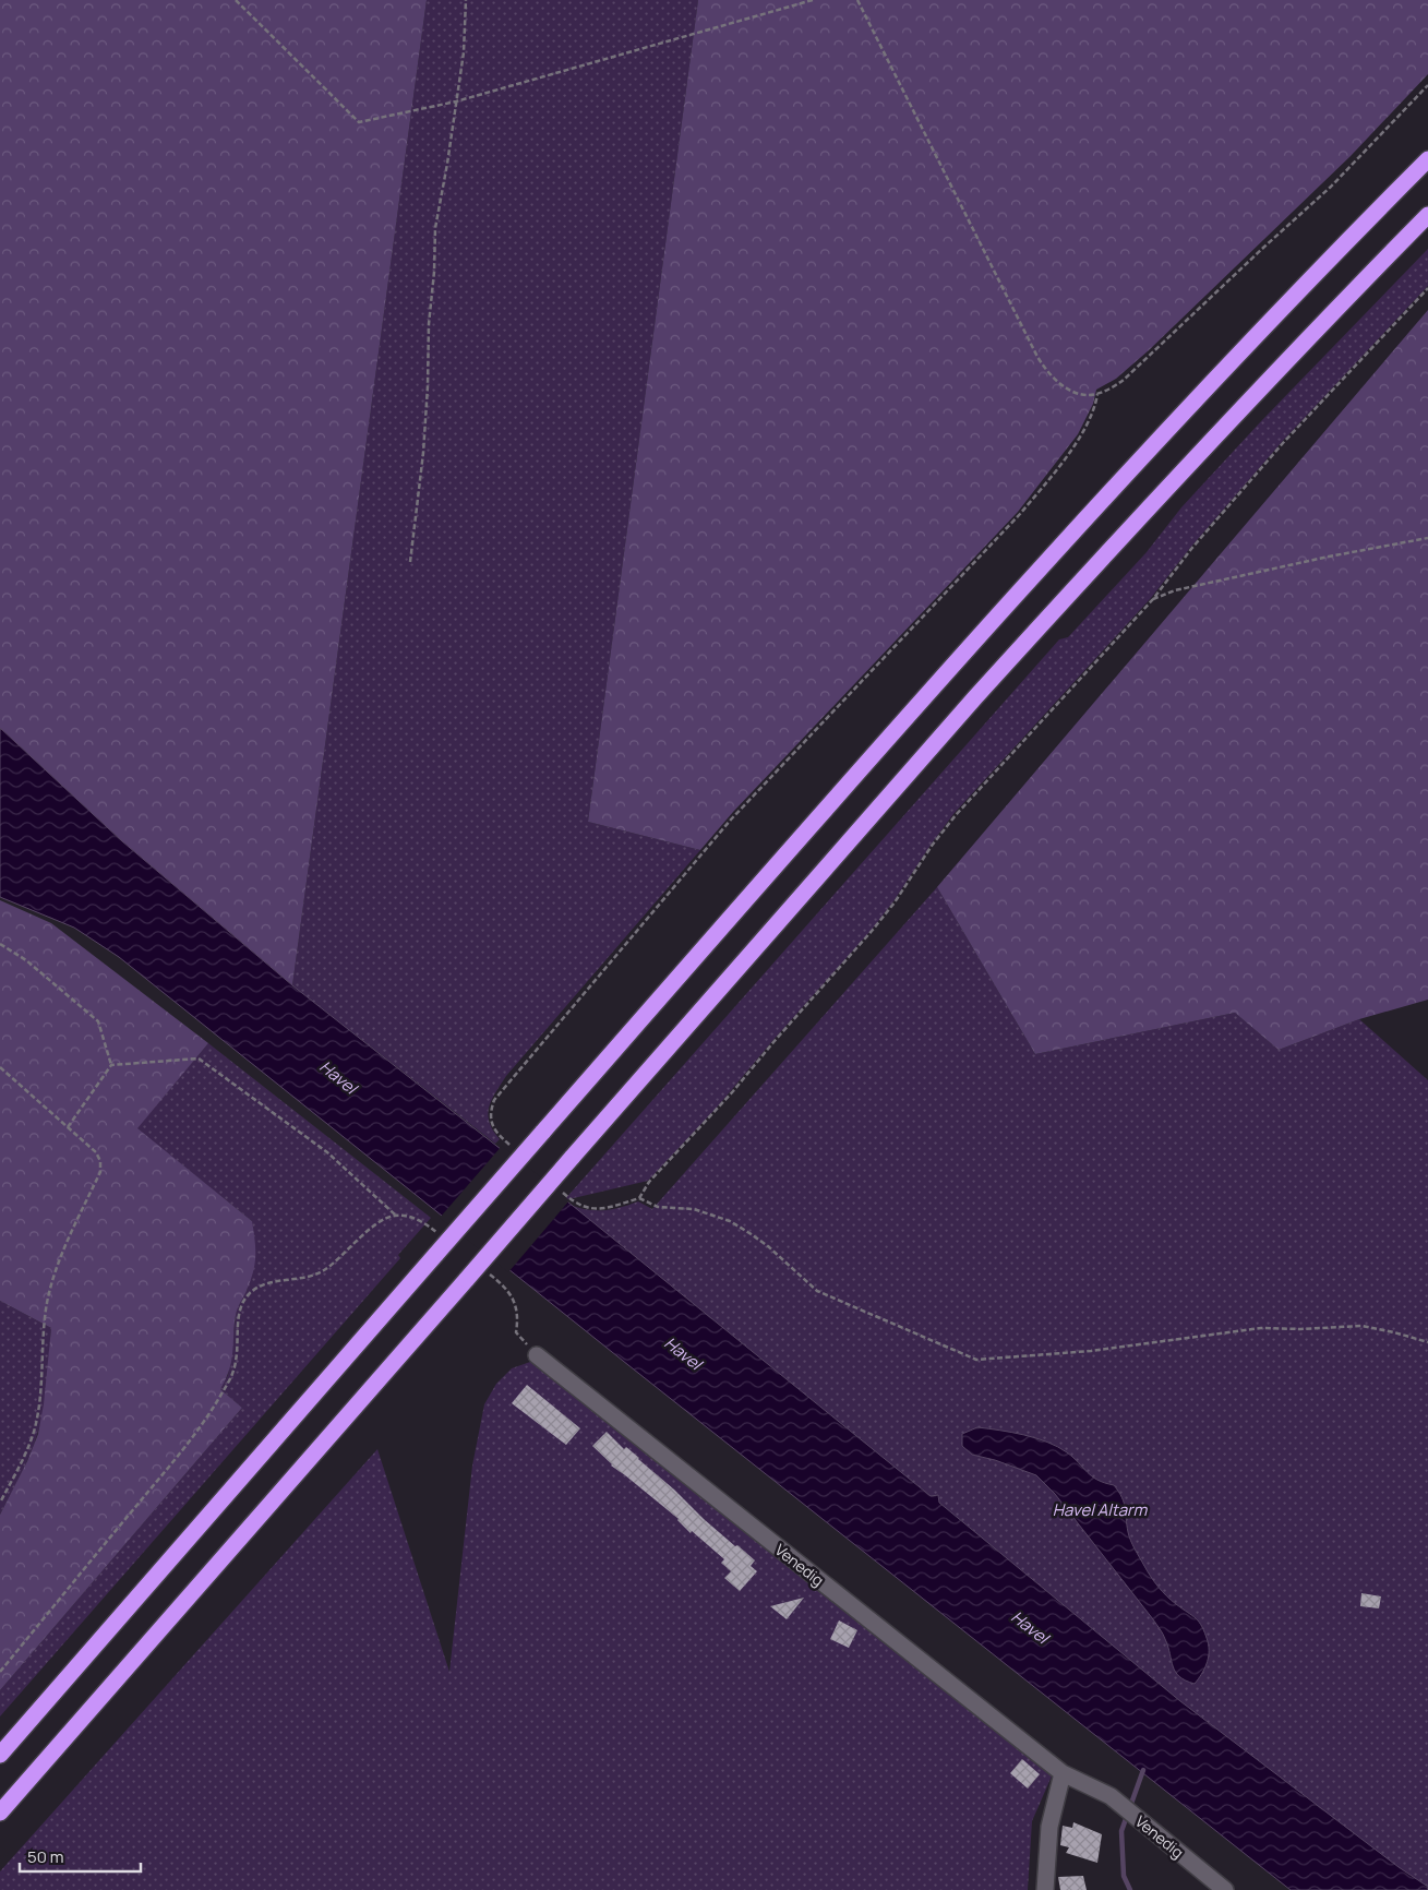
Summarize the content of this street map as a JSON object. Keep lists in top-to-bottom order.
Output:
{
  "streets": {
    "street": ["Venedig"]
  },
  "water": ["Havel", "Havel Altarm"],
  "scale_bar": "50 m"
}
